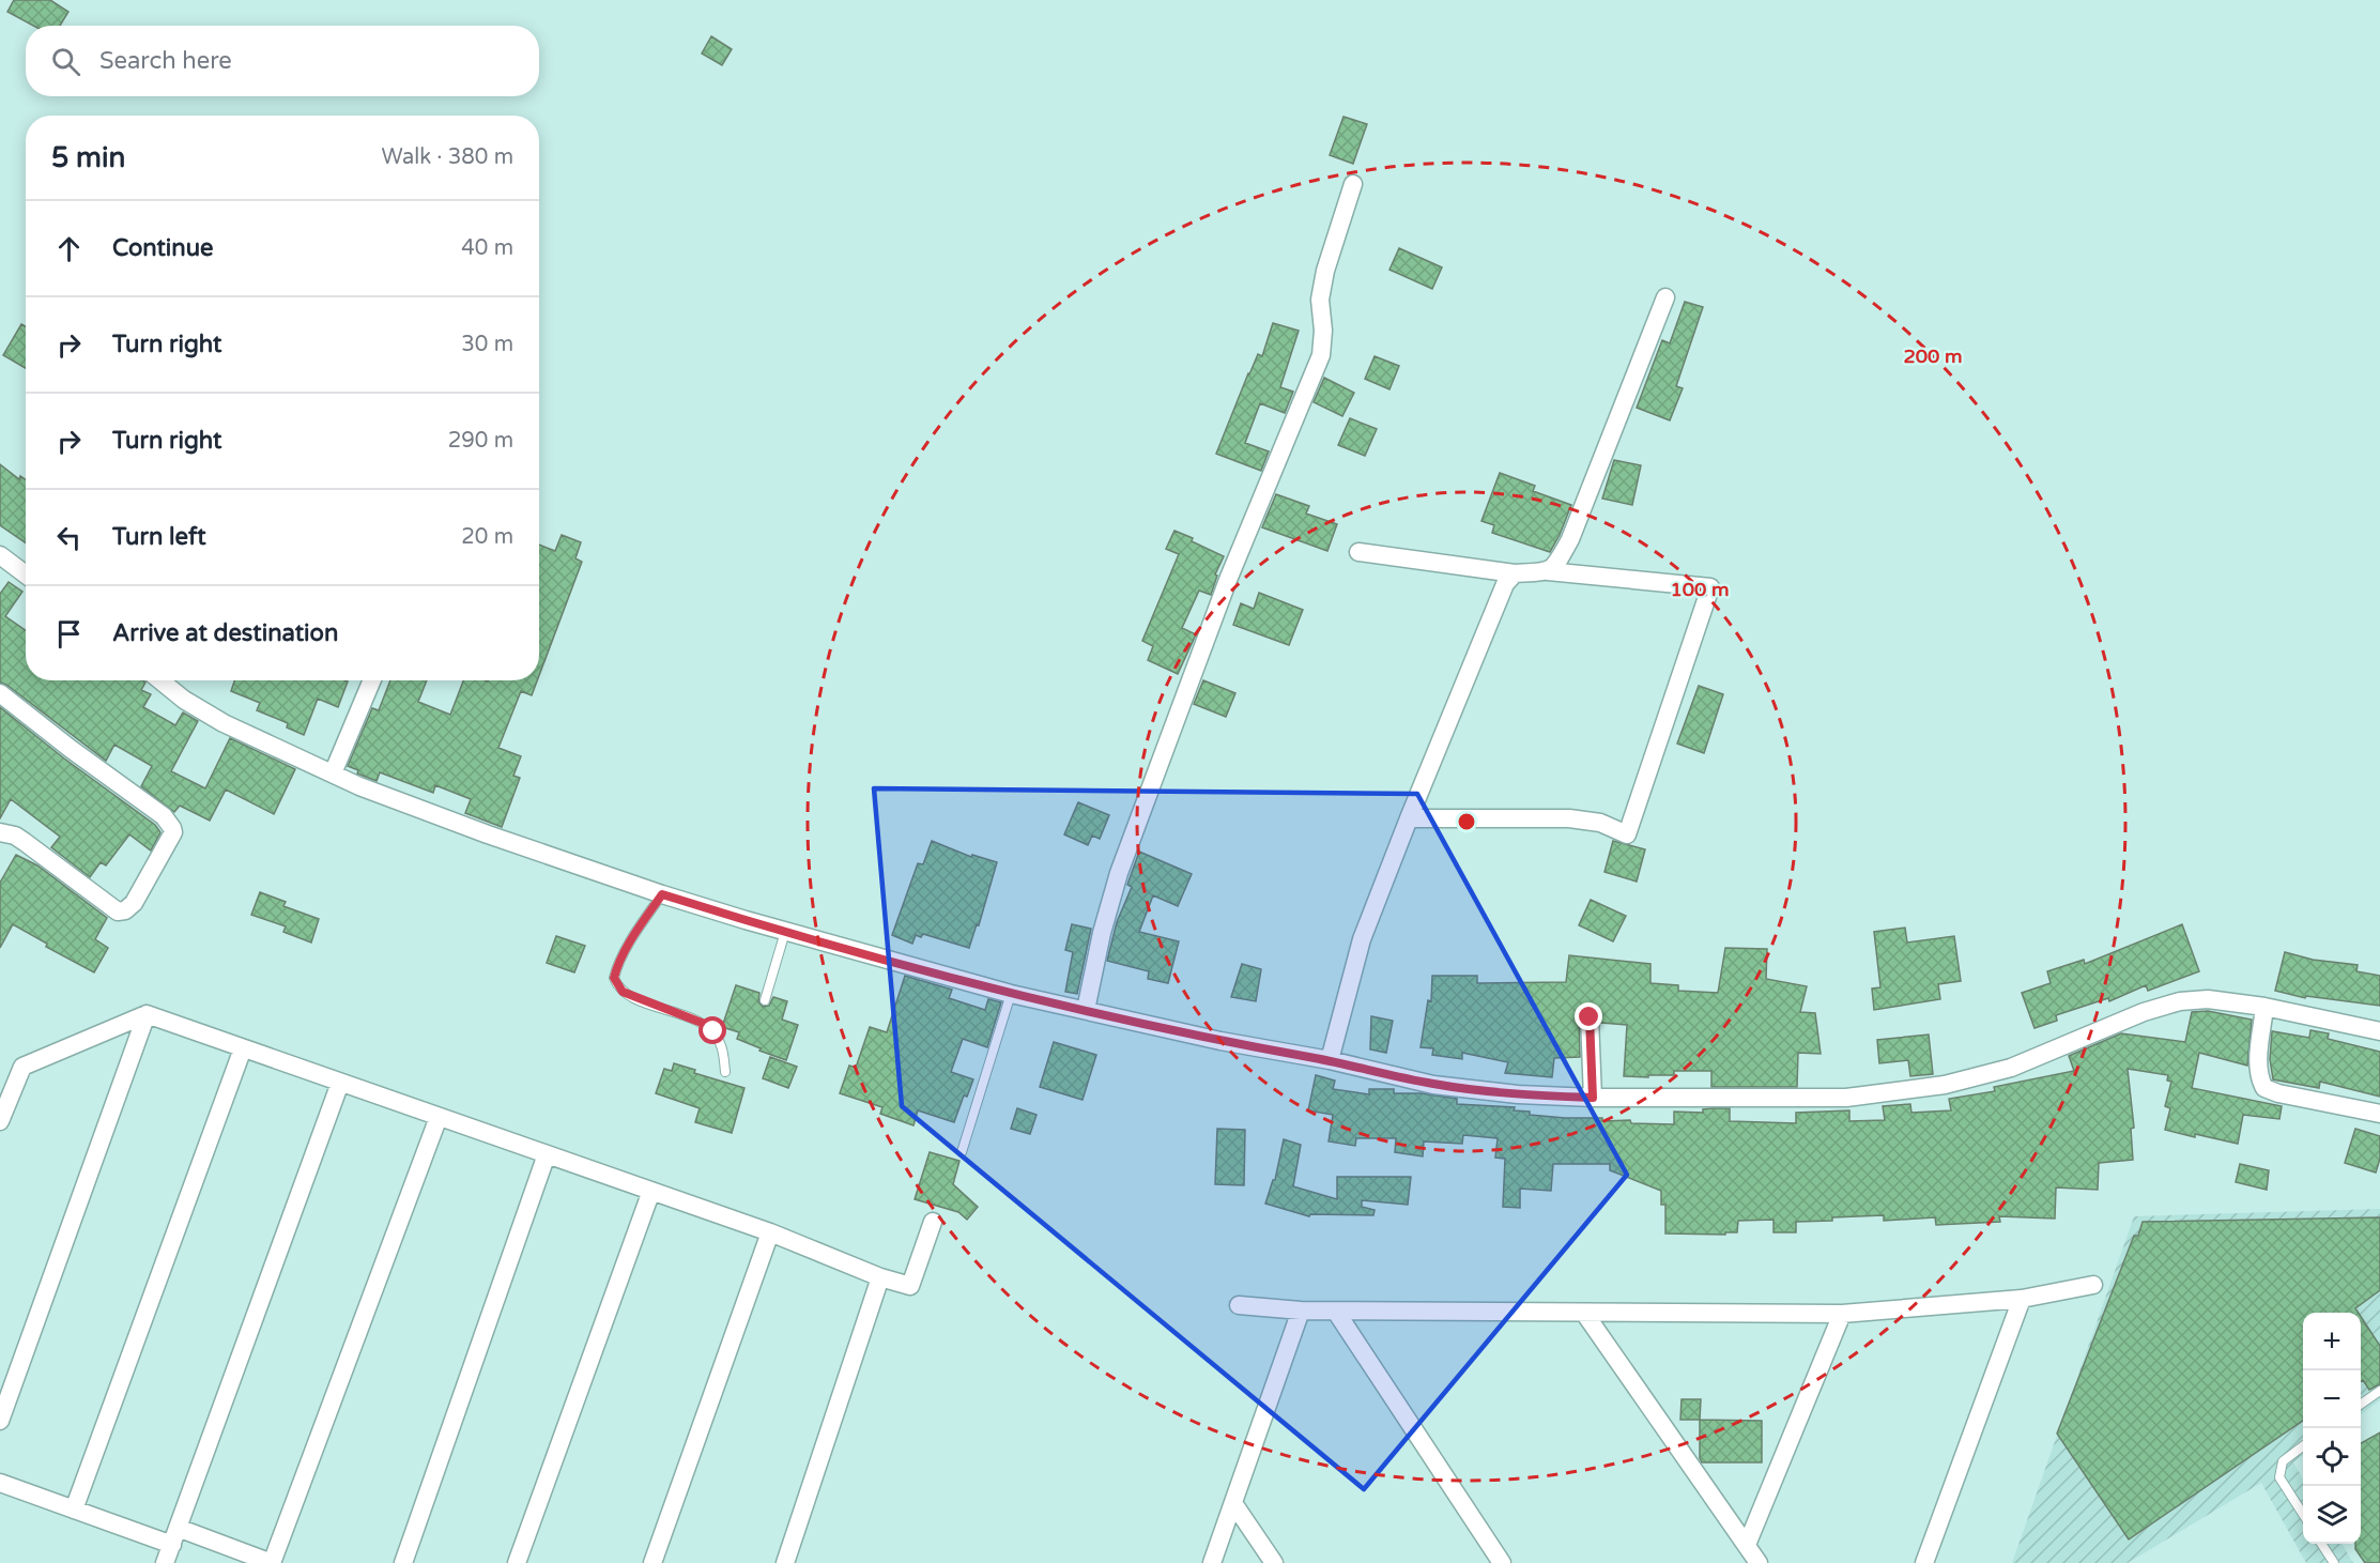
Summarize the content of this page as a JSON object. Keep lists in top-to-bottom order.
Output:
{
  "page": {
    "search": "Search here",
    "heading": ["5 min", "Walk · 380 m"],
    "list": [
      ["Continue", "40 m"],
      ["Turn right", "30 m"],
      ["Turn right", "290 m"],
      ["Turn left", "20 m"],
      "Arrive at destination"
    ],
    "map_buttons": ["+", "−"]
  },
  "rings": ["200 m", "100 m"]
}
